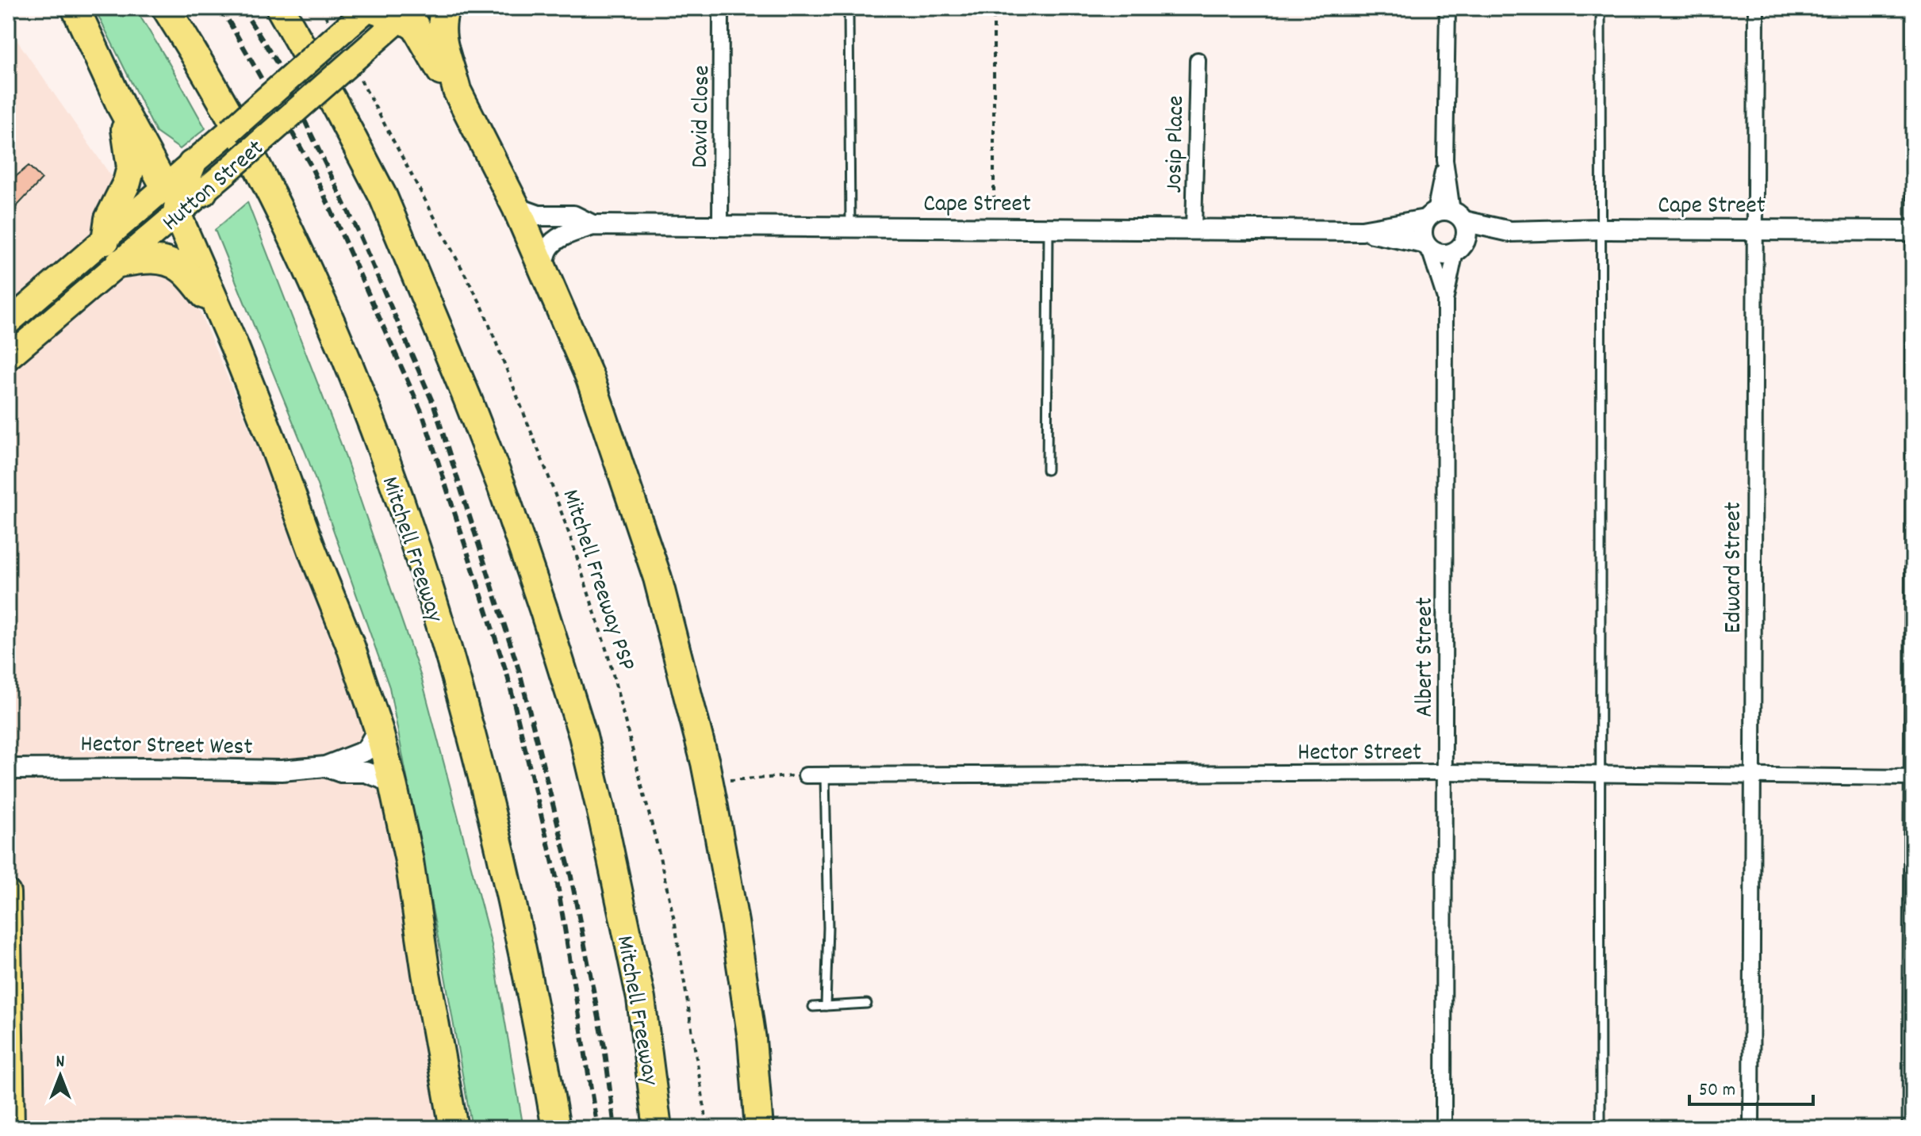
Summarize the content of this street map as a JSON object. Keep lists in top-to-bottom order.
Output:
{
  "streets": {
    "highway": ["Mitchell Freeway"],
    "main road": ["Hutton Street"],
    "street": [
      "David Close",
      "Josip Place",
      "Cape Street",
      "Edward Street",
      "Albert Street",
      "Hector Street West",
      "Hector Street"
    ],
    "path": ["Mitchell Freeway PSP"]
  },
  "crossings": [
    ["David Close", "Cape Street"],
    ["Josip Place", "Cape Street"],
    ["Hutton Street", "Mitchell Freeway PSP"],
    ["Cape Street", "Edward Street"],
    ["Cape Street", "Albert Street"],
    ["Edward Street", "Hector Street"],
    ["Albert Street", "Hector Street"]
  ],
  "scale_bar": "50 m",
  "north": "top"
}
